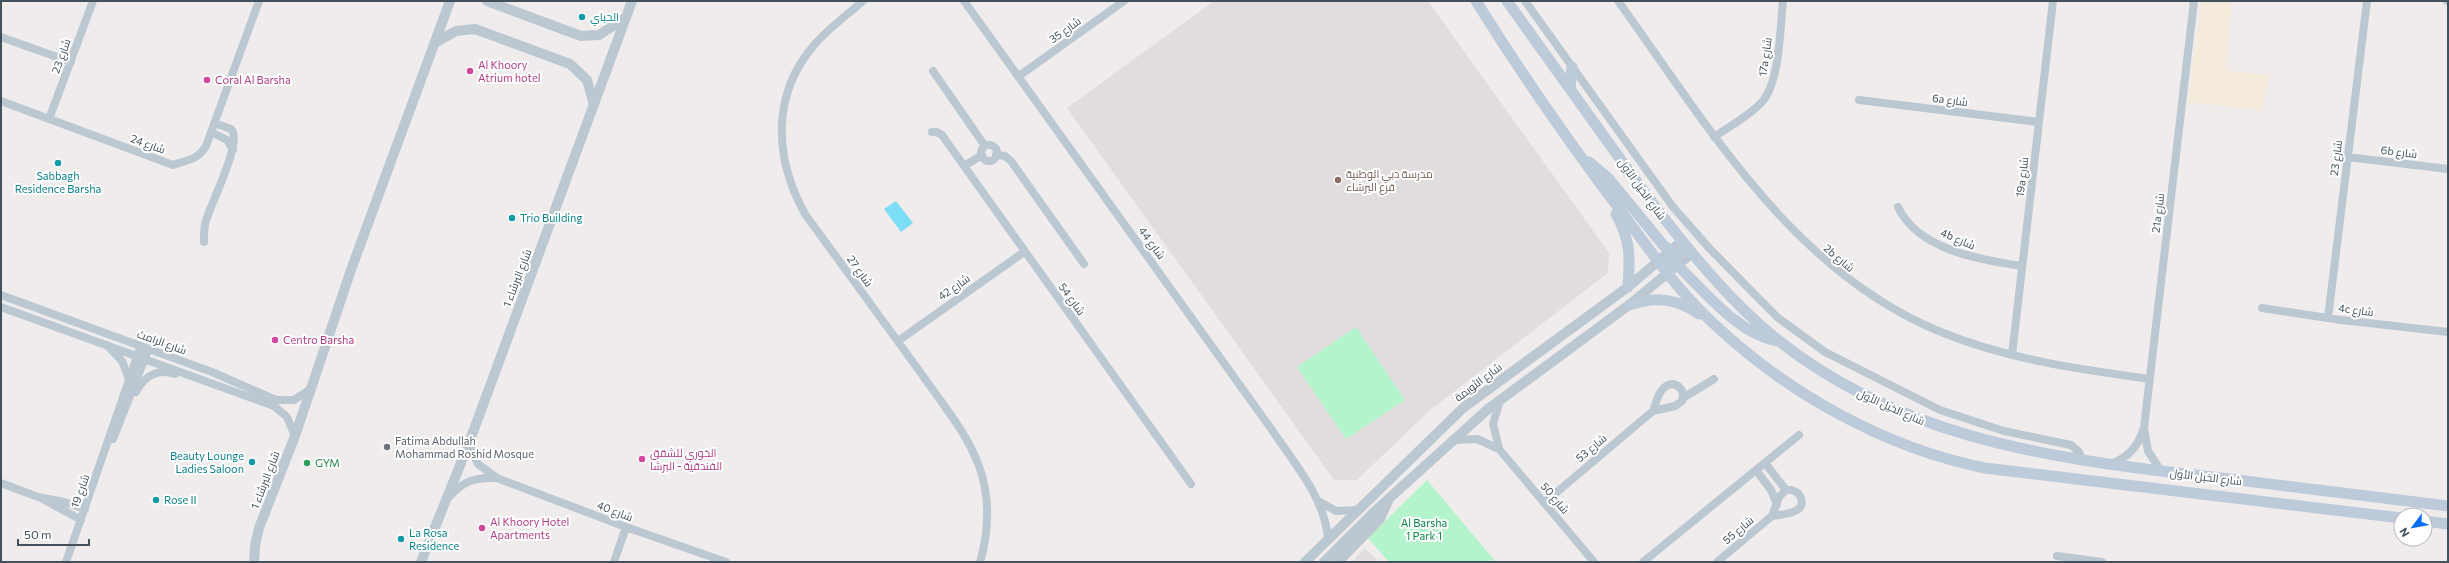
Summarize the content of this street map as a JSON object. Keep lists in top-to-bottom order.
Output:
{
  "streets": {
    "main road": ["شارع الخيل الأول"],
    "street": [
      "شارع 35",
      "شارع 23",
      "17a شارع",
      "6a شارع",
      "شارع 24",
      "6b شارع",
      "19a شارع",
      "21a شارع",
      "4b شارع",
      "شارع 44",
      "2b شارع",
      "شارع 27",
      "شارع البرشاء 1",
      "شارع 42",
      "شارع 54",
      "4c شارع",
      "شارع الرامث",
      "شارع الثويمة",
      "شارع 53",
      "شارع 19",
      "شارع 50",
      "شارع 40",
      "شارع 55"
    ]
  },
  "crossings": [
    ["شارع 35", "شارع 44"],
    ["شارع 23", "شارع 24"],
    ["شارع 23", "6b شارع"],
    ["شارع 23", "4c شارع"],
    ["17a شارع", "2b شارع"],
    ["6a شارع", "19a شارع"],
    ["19a شارع", "4b شارع"],
    ["19a شارع", "2b شارع"],
    ["شارع الخيل الأول", "21a شارع"],
    ["شارع الخيل الأول", "شارع الثويمة"],
    ["21a شارع", "2b شارع"],
    ["شارع 44", "شارع الثويمة"],
    ["شارع 27", "شارع 42"],
    ["شارع البرشاء 1", "شارع الرامث"],
    ["شارع البرشاء 1", "شارع 40"],
    ["شارع 42", "شارع 54"],
    ["شارع الرامث", "شارع 19"],
    ["شارع 53", "شارع 50"]
  ],
  "parks": ["Al Barsha 1 Park 1"],
  "places": [
    "الحباي",
    "Al Khoory Atrium hotel",
    "Coral Al Barsha",
    "Sabbagh Residence Barsha",
    "مدرسة دبي الوطنية فرع البرشاء",
    "Trio Building",
    "Centro Barsha",
    "Fatima Abdullah Mohammad Roshid Mosque",
    "الخوري للشقق الفندقية - البرشا",
    "Beauty Lounge Ladies Saloon",
    "GYM",
    "Rose II",
    "Al Khoory Hotel Apartments",
    "La Rosa Residence"
  ],
  "scale_bar": "50 m",
  "north": "bottom left"
}
